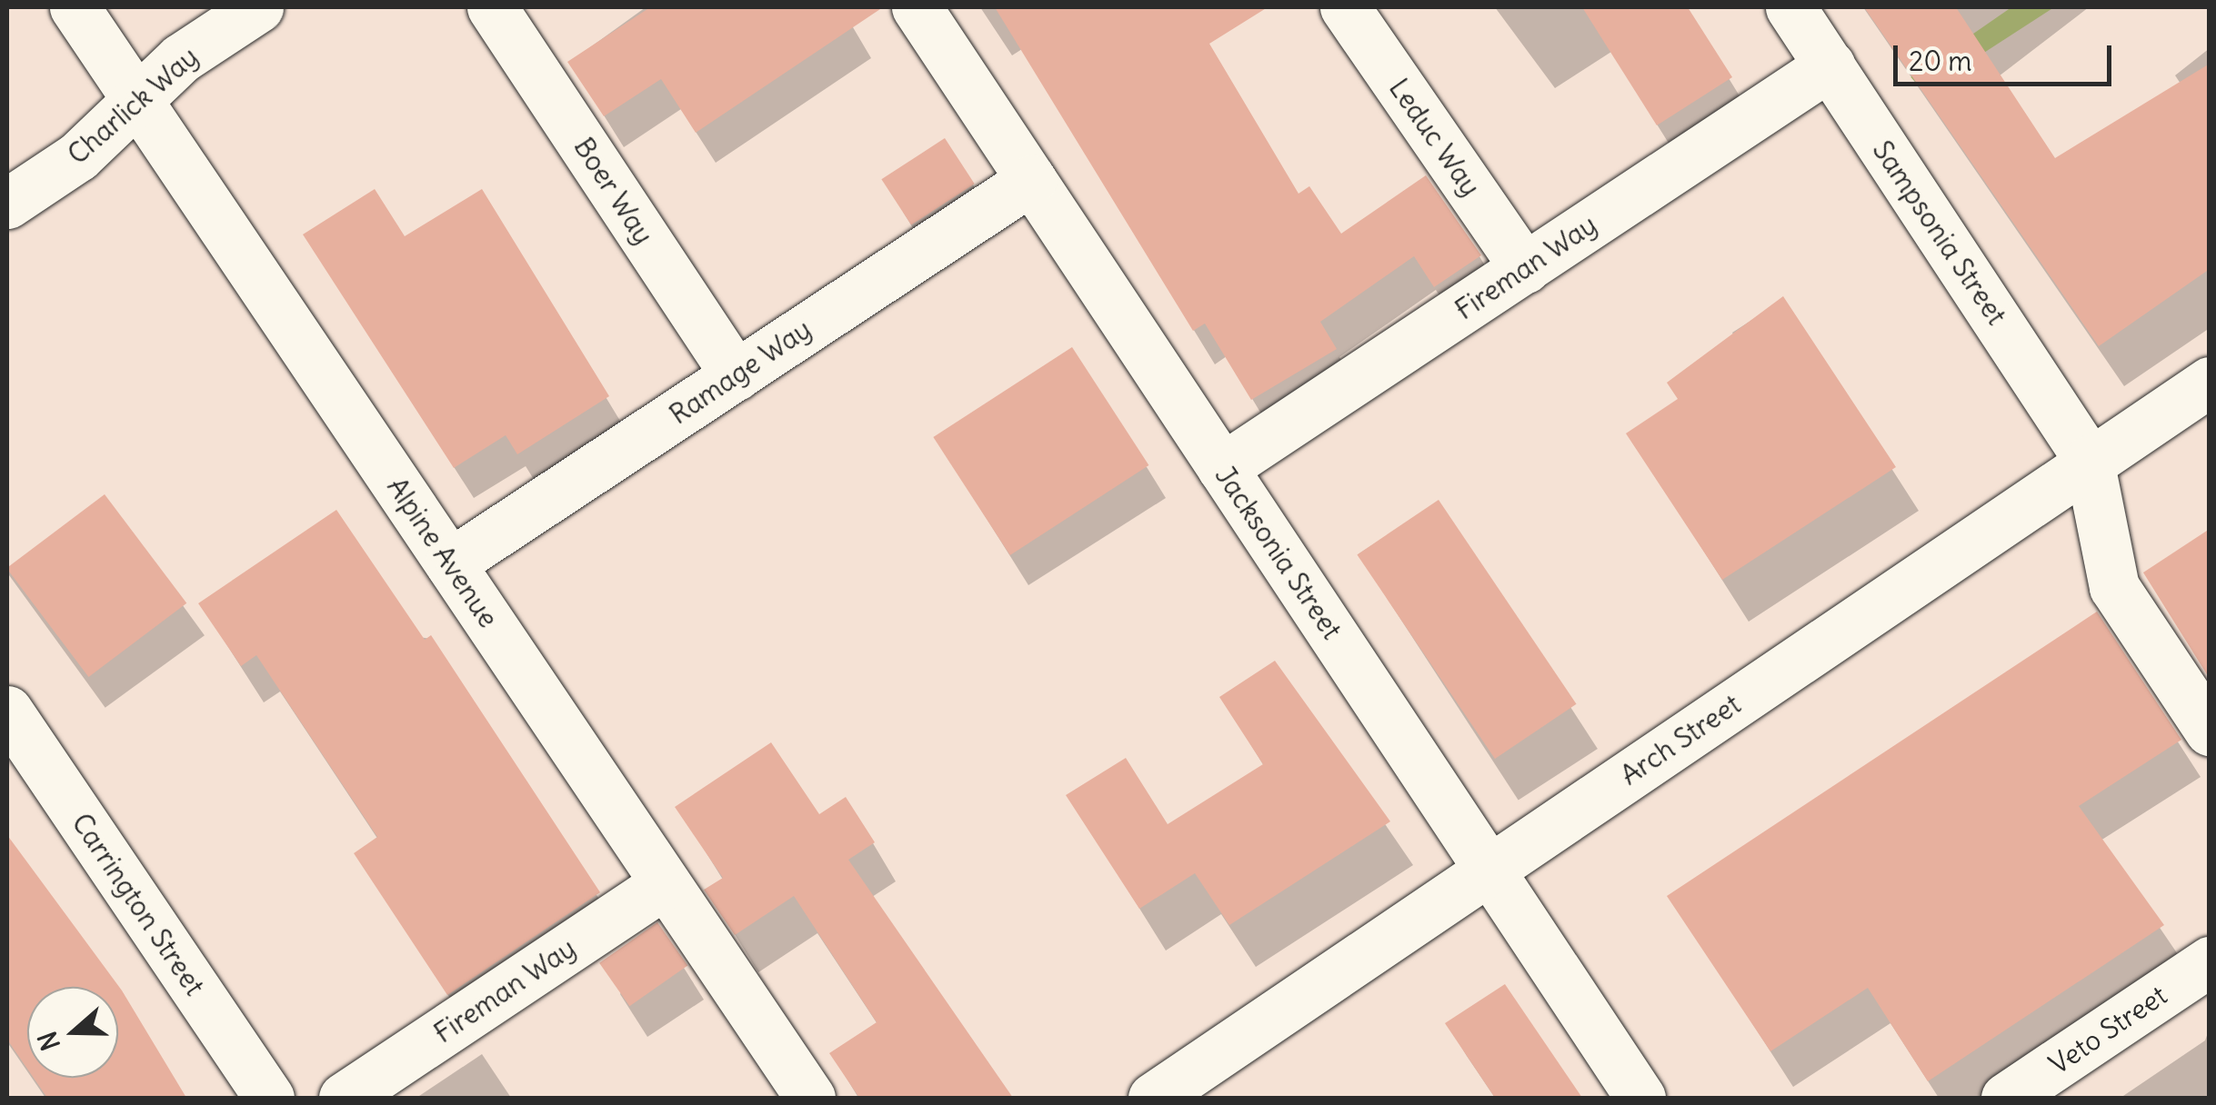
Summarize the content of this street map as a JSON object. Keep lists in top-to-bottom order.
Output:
{
  "streets": {
    "street": [
      "Charlick Way",
      "Leduc Way",
      "Boer Way",
      "Sampsonia Street",
      "Fireman Way",
      "Ramage Way",
      "Alpine Avenue",
      "Jacksonia Street",
      "Arch Street",
      "Carrington Street",
      "Veto Street"
    ]
  },
  "crossings": [
    ["Charlick Way", "Alpine Avenue"],
    ["Leduc Way", "Fireman Way"],
    ["Boer Way", "Ramage Way"],
    ["Sampsonia Street", "Fireman Way"],
    ["Sampsonia Street", "Arch Street"],
    ["Fireman Way", "Alpine Avenue"],
    ["Fireman Way", "Jacksonia Street"],
    ["Ramage Way", "Alpine Avenue"],
    ["Ramage Way", "Jacksonia Street"],
    ["Jacksonia Street", "Arch Street"]
  ],
  "scale_bar": "20 m",
  "north": "left"
}
